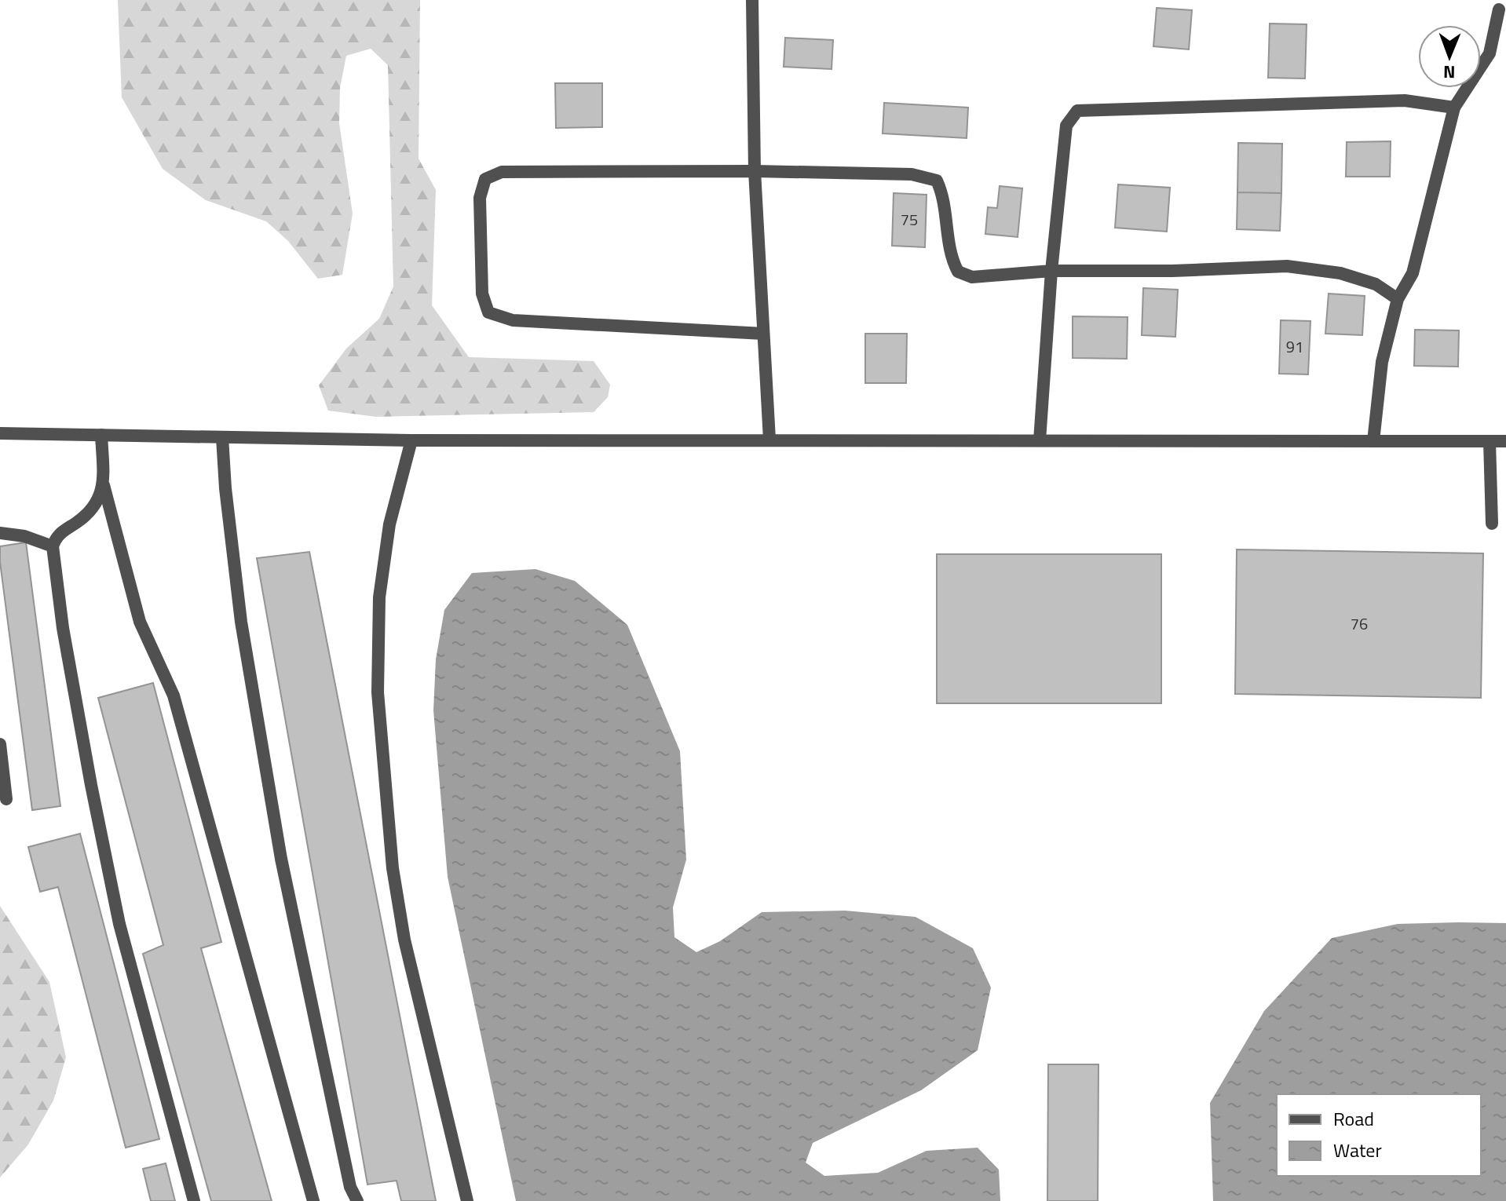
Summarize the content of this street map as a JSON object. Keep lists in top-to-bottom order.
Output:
{
  "house_numbers": ["75", "91", "76"],
  "legend": ["Road", "Water"],
  "north": "bottom"
}
